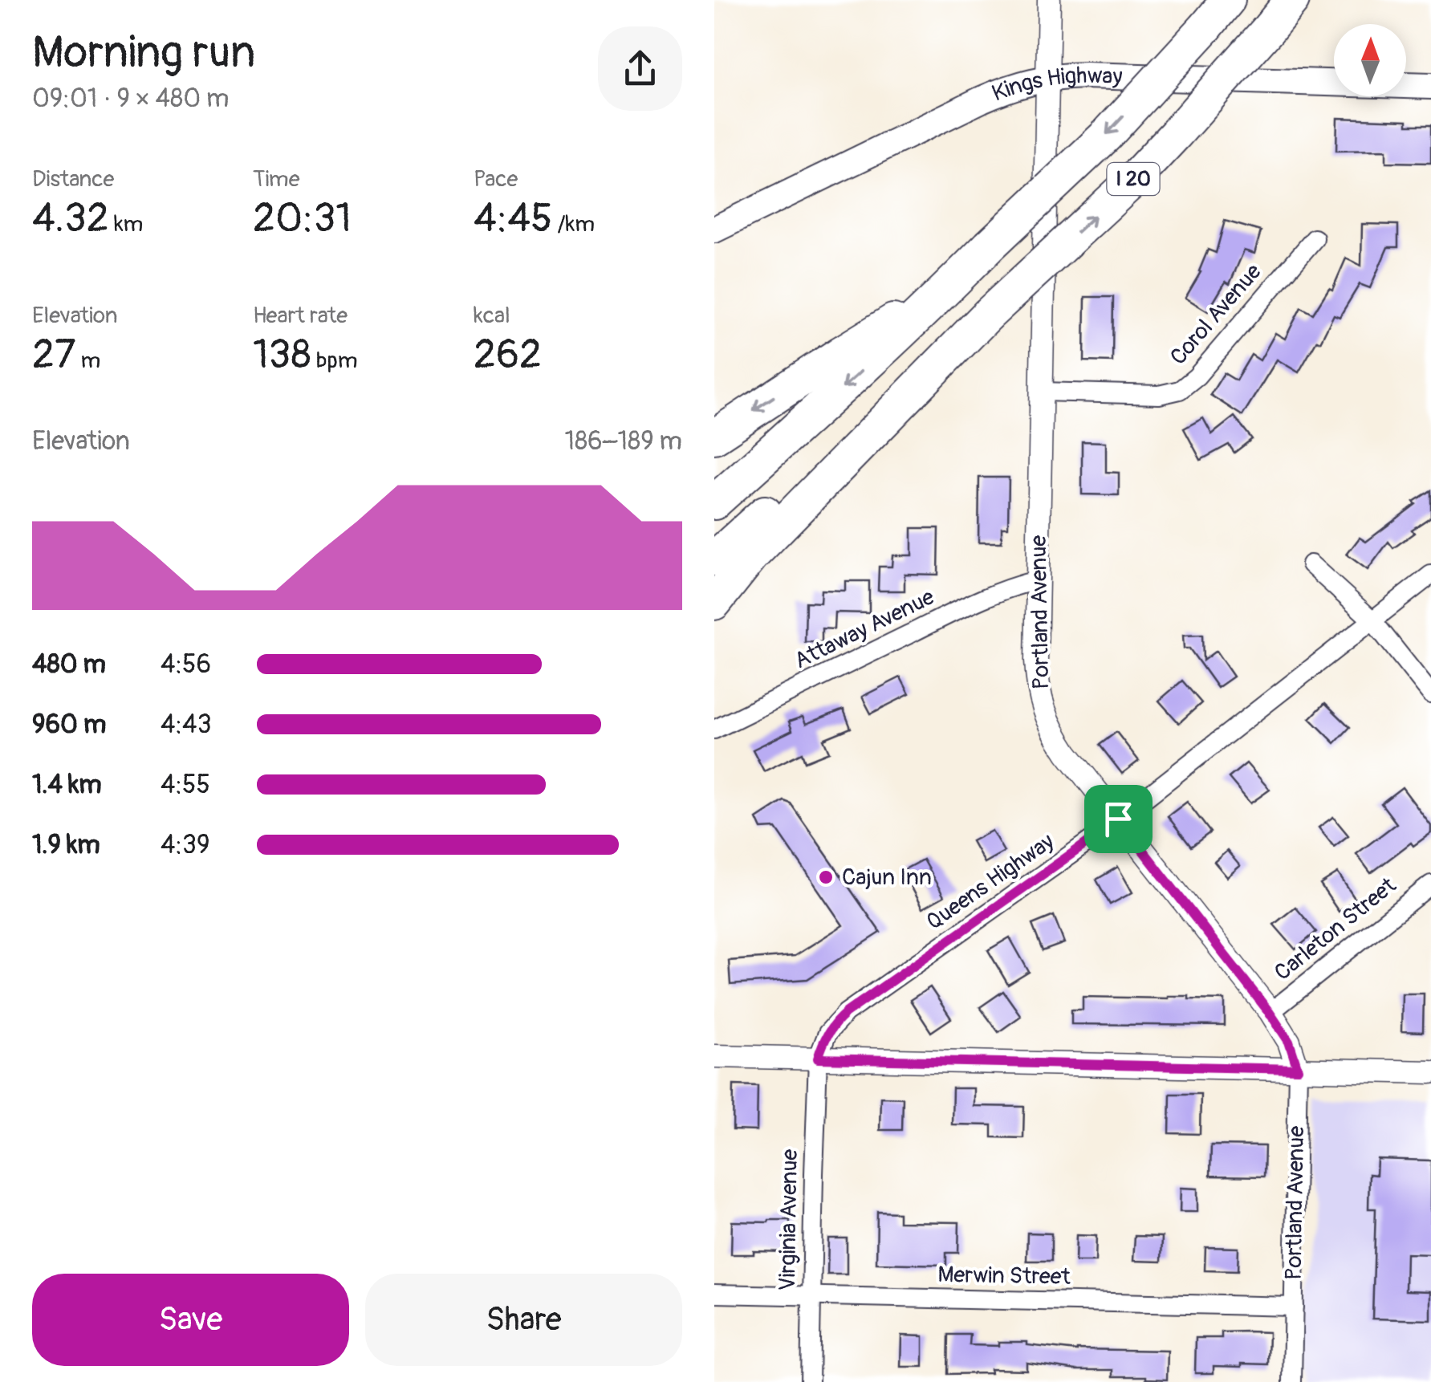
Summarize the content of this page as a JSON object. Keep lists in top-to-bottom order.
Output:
{
  "streets": {
    "highway": ["I 20"],
    "main road": ["Kings Highway"],
    "street": [
      "Corol Avenue",
      "Portland Avenue",
      "Attaway Avenue",
      "Queens Highway",
      "Carleton Street",
      "Virginia Avenue",
      "Merwin Street"
    ]
  },
  "crossings": [
    ["Kings Highway", "Portland Avenue"],
    ["Corol Avenue", "Portland Avenue"],
    ["Portland Avenue", "Attaway Avenue"],
    ["Portland Avenue", "Queens Highway"],
    ["Portland Avenue", "Carleton Street"],
    ["Portland Avenue", "Merwin Street"],
    ["Queens Highway", "Virginia Avenue"],
    ["Virginia Avenue", "Merwin Street"]
  ],
  "places": ["Cajun Inn"],
  "north": "top",
  "page": {
    "heading": ["Morning run", "09:01 · 9 × 480 m"],
    "stats": [
      ["Distance", "4.32 km"],
      ["Time", "20:31"],
      ["Pace", "4:45 /km"],
      ["Elevation", "27 m"],
      ["Heart rate", "138 bpm"],
      ["kcal", "262"]
    ],
    "chart": ["Elevation", "186–189 m"],
    "list": [
      {
        "name": "480 m",
        "note": "4:56"
      },
      {
        "name": "960 m",
        "note": "4:43"
      },
      {
        "name": "1.4 km",
        "note": "4:55"
      },
      {
        "name": "1.9 km",
        "note": "4:39"
      }
    ],
    "buttons": ["Save", "Share"]
  }
}
